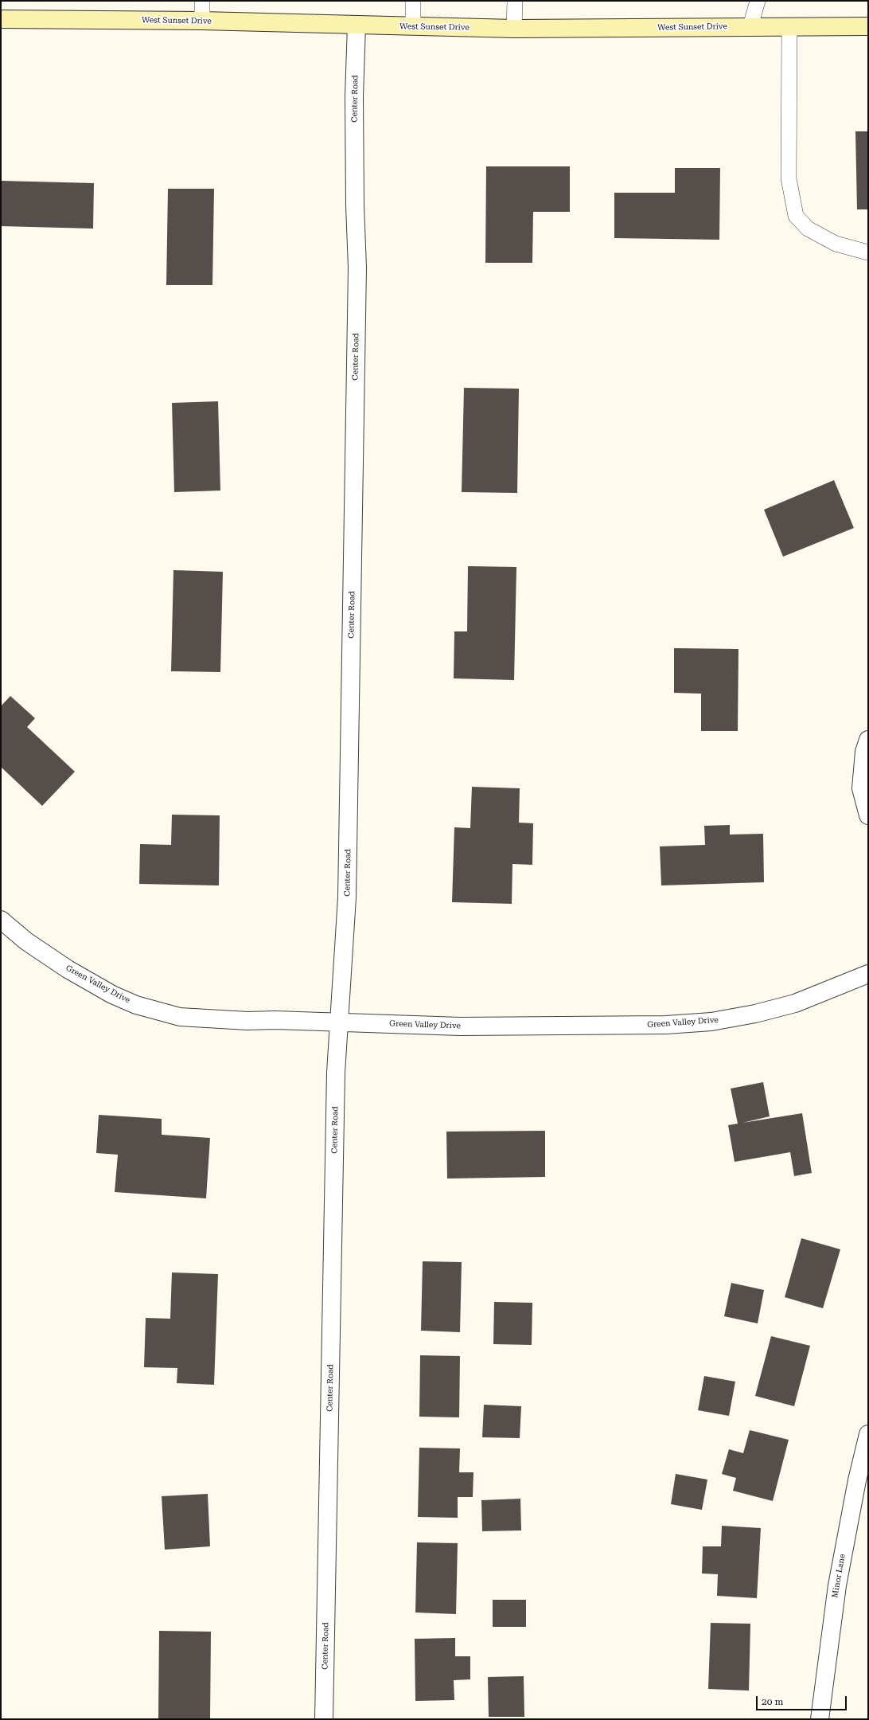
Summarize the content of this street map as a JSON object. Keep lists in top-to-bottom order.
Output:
{
  "streets": {
    "main road": ["West Sunset Drive"],
    "street": ["Center Road", "Green Valley Drive", "Minor Lane"]
  },
  "crossings": [
    ["West Sunset Drive", "Center Road"],
    ["Center Road", "Green Valley Drive"]
  ],
  "scale_bar": "20 m"
}
